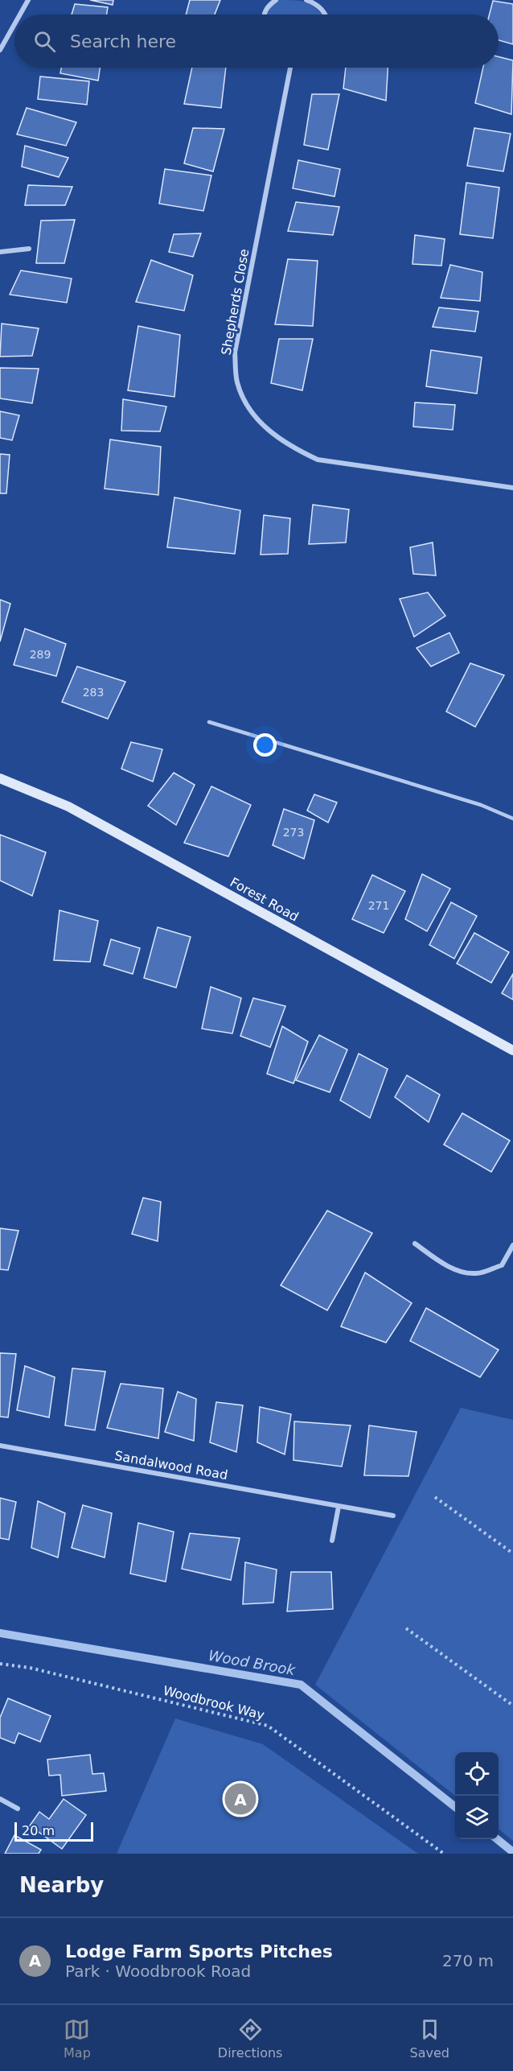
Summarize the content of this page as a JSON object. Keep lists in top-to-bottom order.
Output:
{
  "streets": {
    "street": ["Shepherds Close", "Forest Road", "Sandalwood Road"],
    "path": ["Woodbrook Way"]
  },
  "water": ["Wood Brook"],
  "house_numbers": [
    "289",
    "283",
    "273",
    "271"
  ],
  "scale_bar": "20 m",
  "page": {
    "search": "Search here",
    "pins": "A",
    "scale": "20 m",
    "heading": "Nearby",
    "list": [
      {
        "mark": "A",
        "name": "Lodge Farm Sports Pitches",
        "note": "Park · Woodbrook Road",
        "value": "270 m"
      }
    ],
    "nav": ["Map", "Directions", "Saved"]
  }
}
